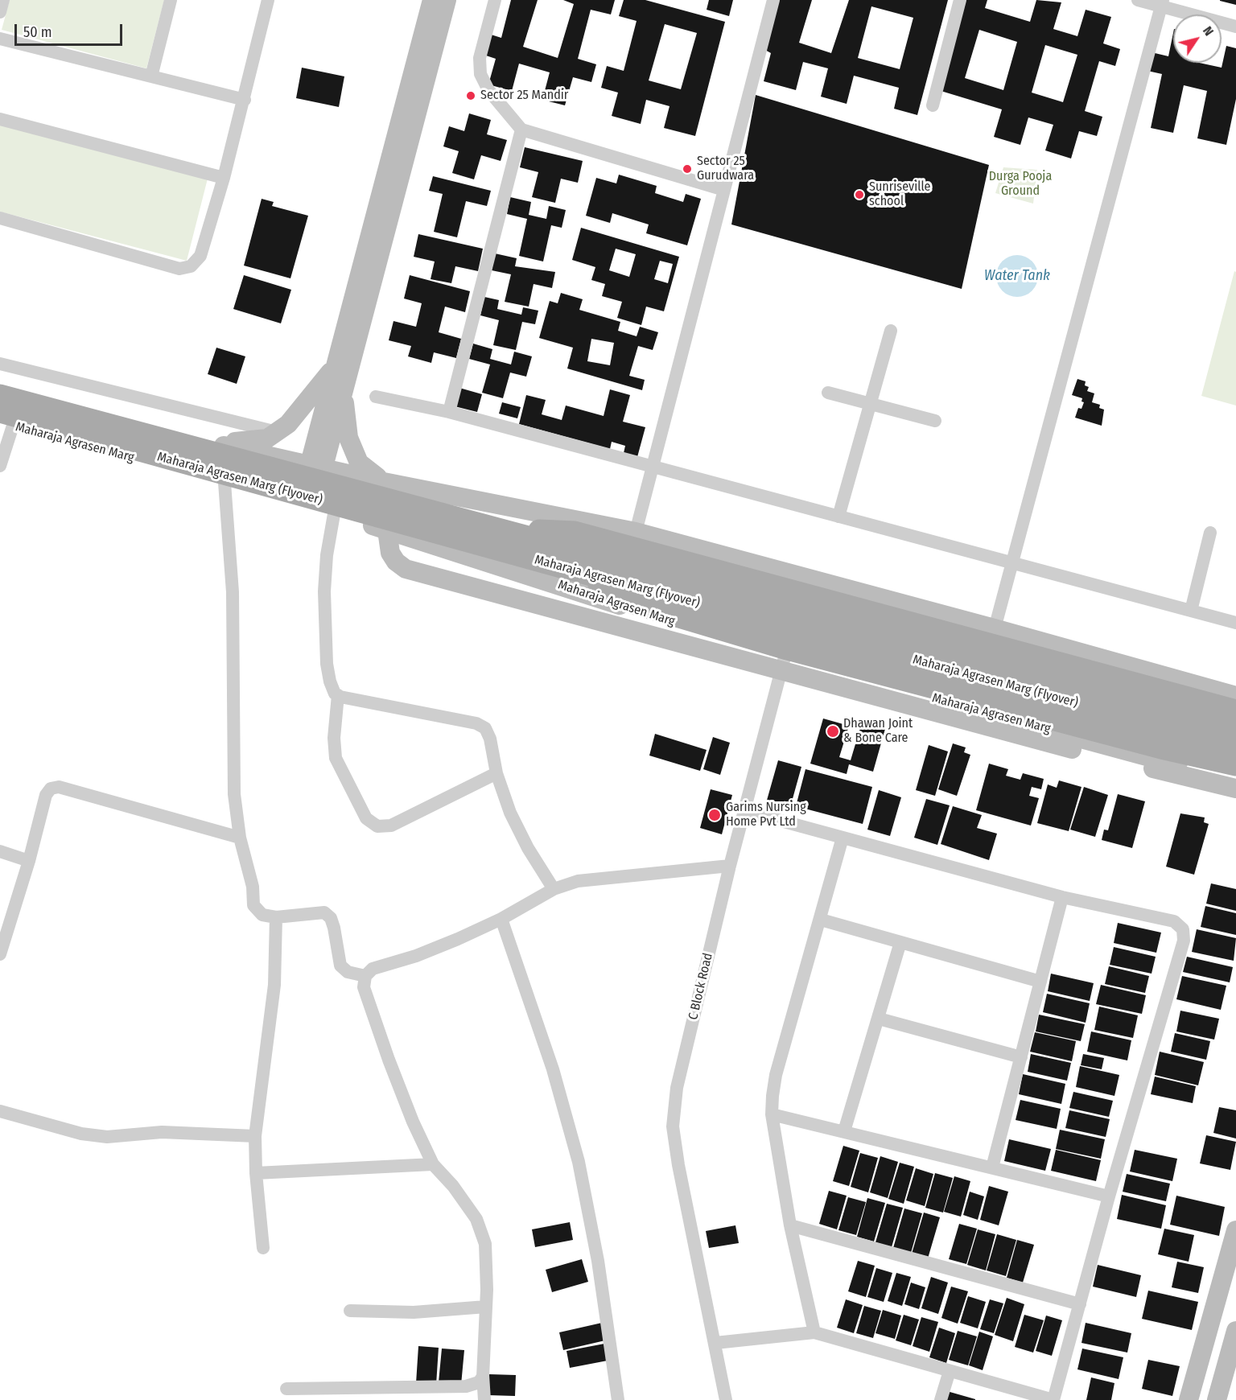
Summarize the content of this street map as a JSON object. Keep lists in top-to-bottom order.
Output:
{
  "streets": {
    "main road": ["Maharaja Agrasen Marg", "Maharaja Agrasen Marg (Flyover)"],
    "street": ["C Block Road"]
  },
  "crossings": [
    ["Maharaja Agrasen Marg", "Maharaja Agrasen Marg (Flyover)"],
    ["Maharaja Agrasen Marg", "C Block Road"]
  ],
  "water": ["Water Tank"],
  "parks": ["Durga Pooja Ground"],
  "places": [
    "Sector 25 Mandir",
    "Sector 25 Gurudwara",
    "Sunriseville school",
    "Dhawan Joint & Bone Care",
    "Garims Nursing Home Pvt Ltd"
  ],
  "scale_bar": "50 m",
  "north": "top right"
}
